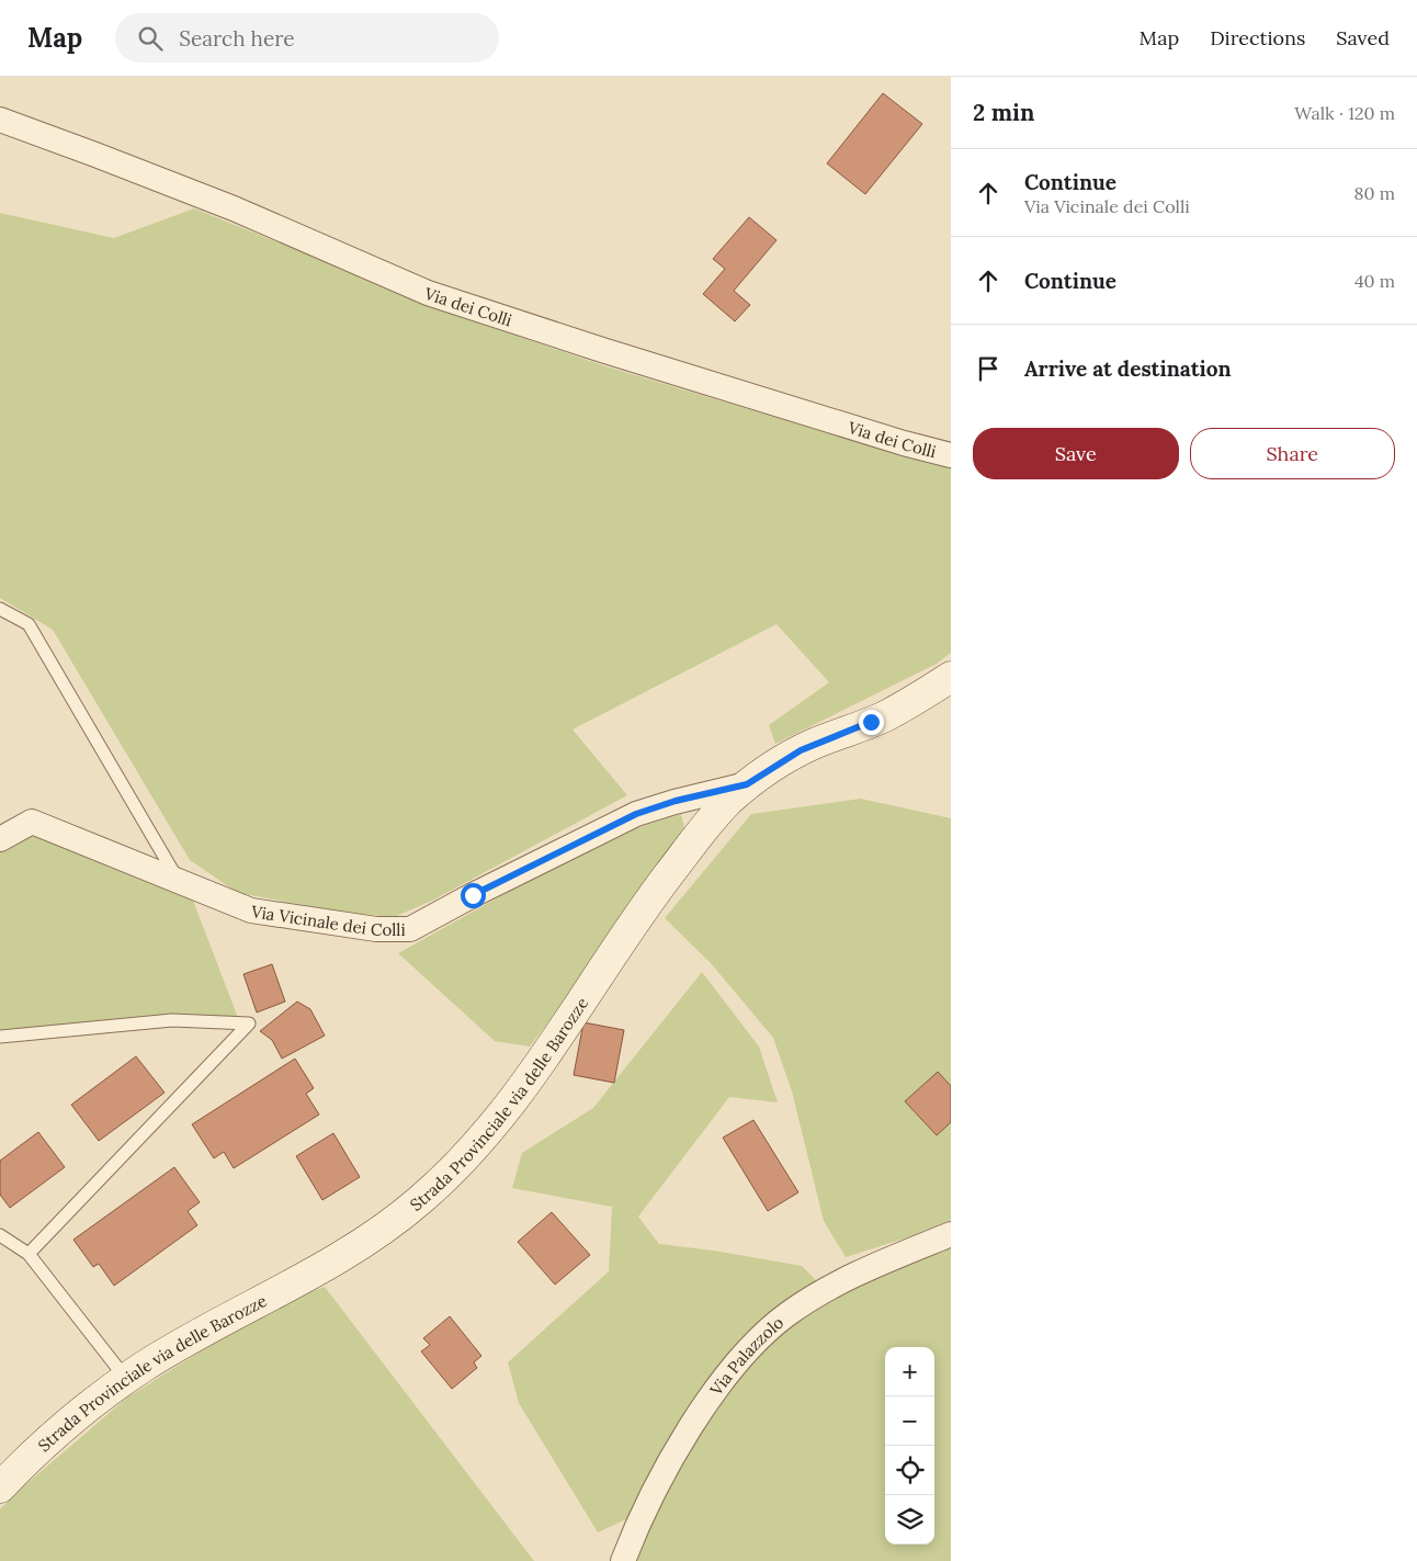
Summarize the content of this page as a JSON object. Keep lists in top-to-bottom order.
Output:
{
  "streets": {
    "main road": ["Strada Provinciale via delle Barozze"],
    "street": ["Via dei Colli", "Via Vicinale dei Colli", "Via Palazzolo"]
  },
  "crossings": [
    ["Via Vicinale dei Colli", "Strada Provinciale via delle Barozze"]
  ],
  "page": {
    "header": "Map",
    "search": "Search here",
    "nav": ["Map", "Directions", "Saved"],
    "heading": ["2 min", "Walk · 120 m"],
    "list": [
      ["Continue", "Via Vicinale dei Colli", "80 m"],
      ["Continue", "40 m"],
      "Arrive at destination"
    ],
    "buttons": ["Save", "Share"],
    "map_buttons": ["+", "−"]
  }
}
